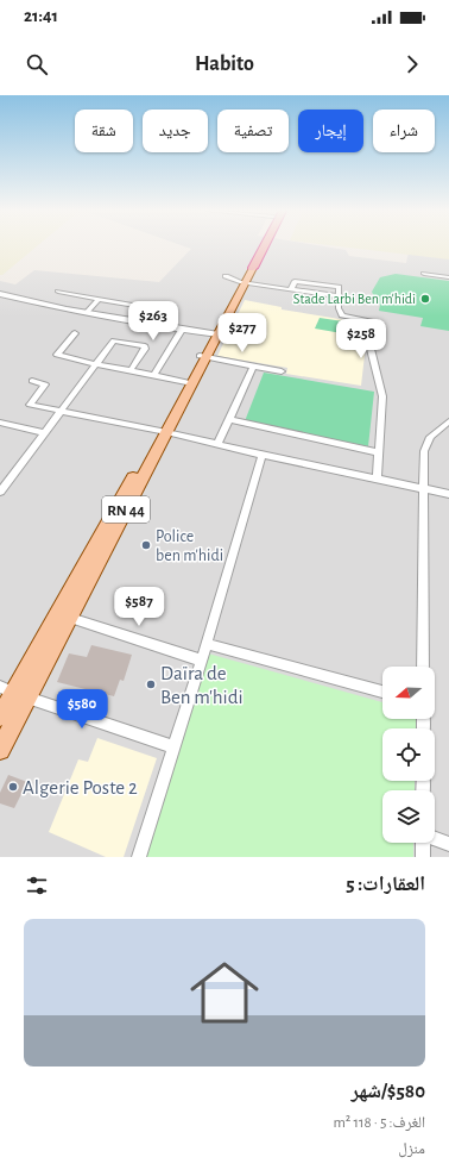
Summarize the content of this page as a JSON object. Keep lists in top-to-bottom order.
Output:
{
  "streets": {
    "highway": ["RN 44"]
  },
  "places": [
    "Stade Larbi Ben m'hidi",
    "Police ben m'hidi",
    "Daïra de Ben m'hidi",
    "Algerie Poste 2"
  ],
  "north": "left",
  "page": {
    "status": "21:41",
    "header": "Habito",
    "chip": [
      "شراء",
      "إيجار",
      "تصفية",
      "جديد",
      "شقة"
    ],
    "price": [
      "$263",
      "$277",
      "$258",
      "$587",
      "$580"
    ],
    "heading": "العقارات: 5",
    "list": [
      {
        "name": "$580/شهر",
        "note": "الغرف: 5 · 118 m² · منزل"
      }
    ]
  }
}
